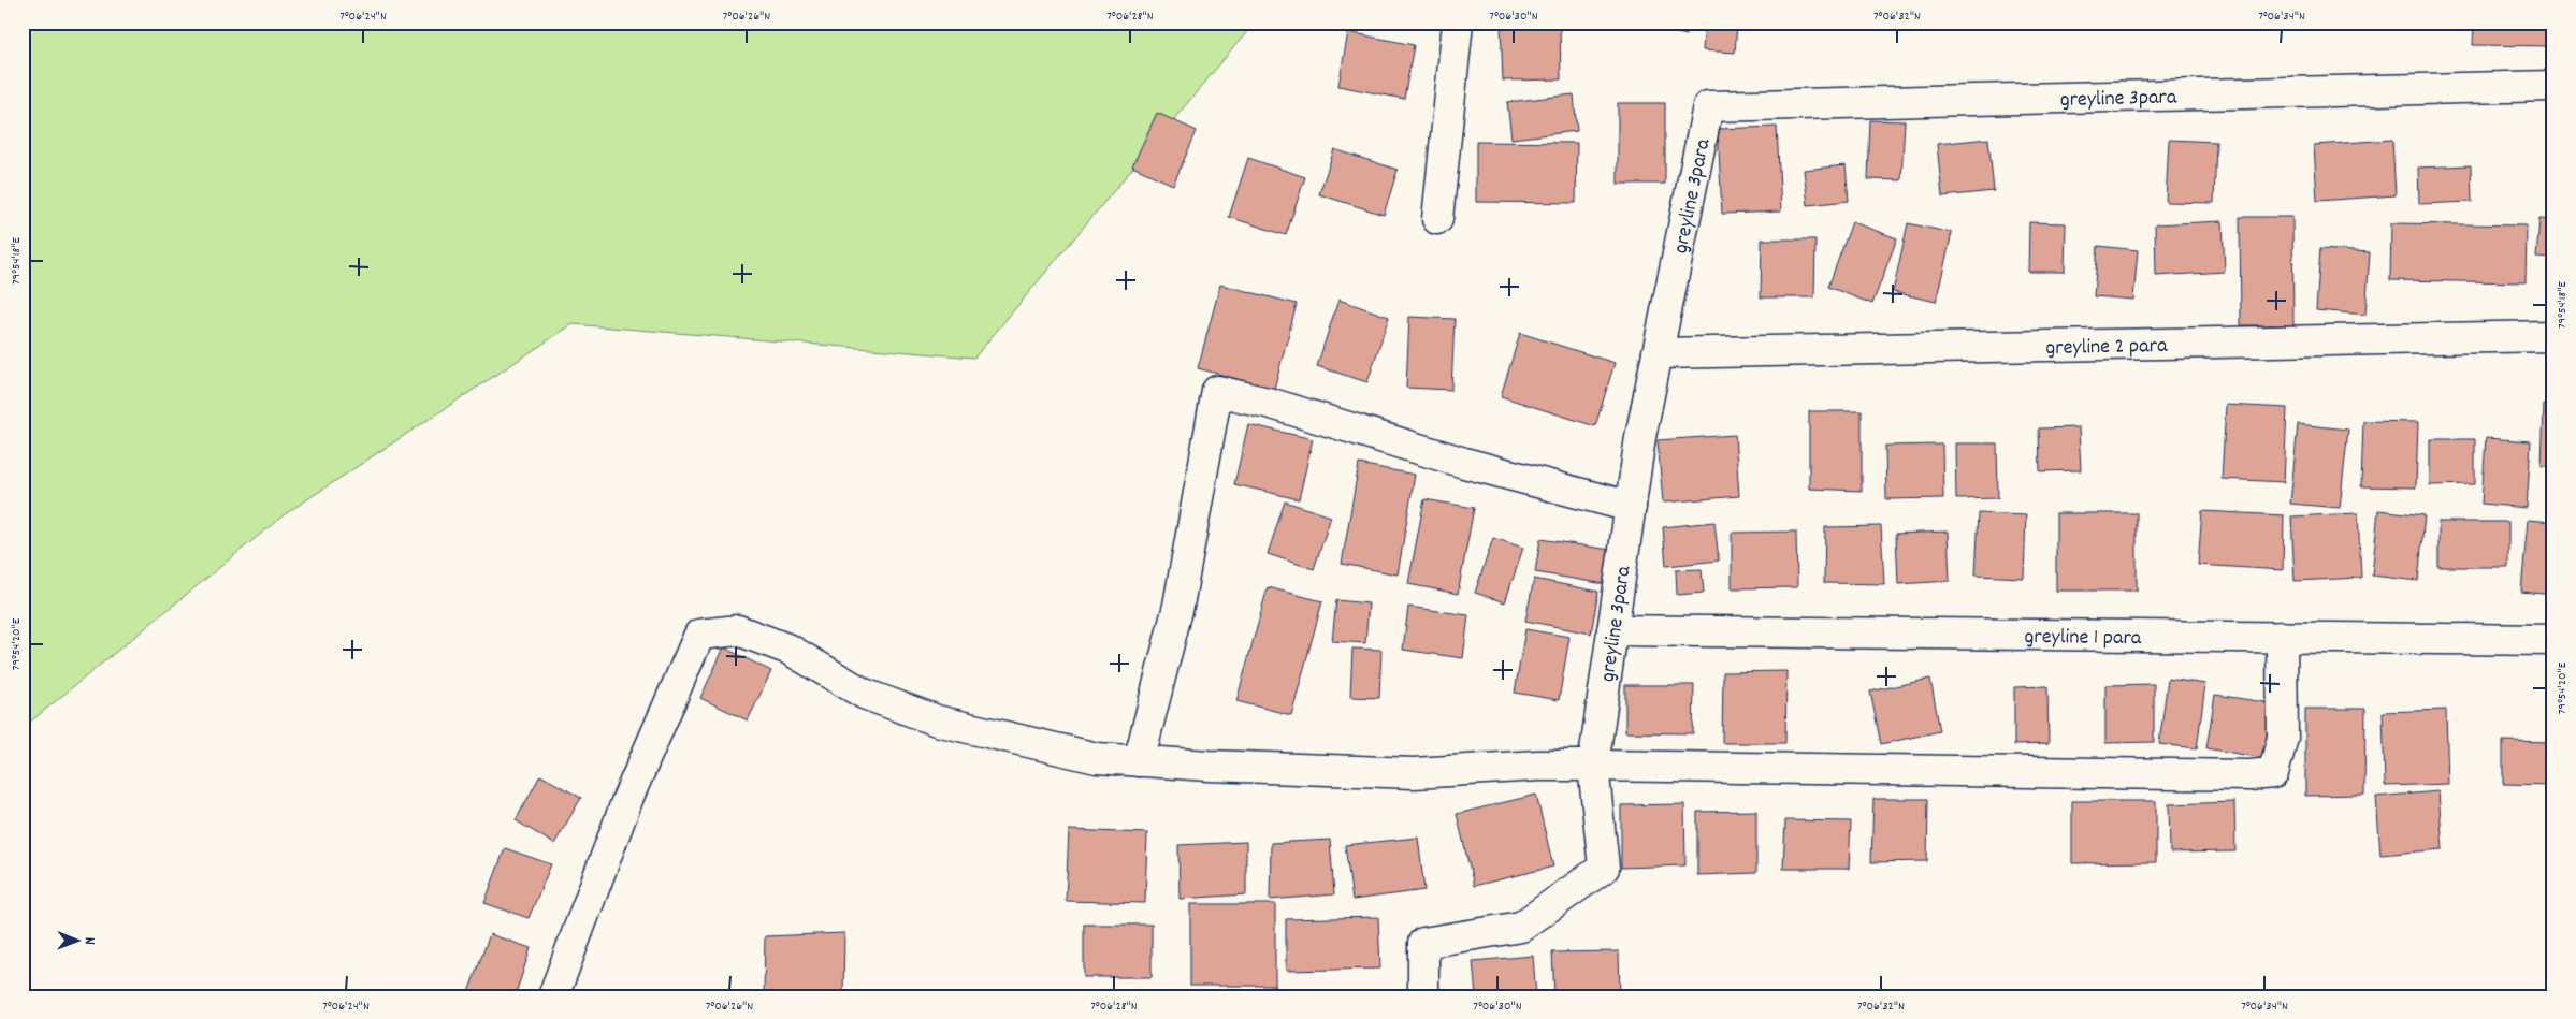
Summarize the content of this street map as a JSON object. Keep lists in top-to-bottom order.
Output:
{
  "streets": {
    "street": ["greyline 3para", "greyline 2 para", "greyline 1 para"]
  },
  "crossings": [
    ["greyline 3para", "greyline 2 para"],
    ["greyline 3para", "greyline 1 para"]
  ],
  "north": "right",
  "coordinates": [
    "7°06'24\"N",
    "7°06'26\"N",
    "7°06'28\"N",
    "7°06'30\"N",
    "7°06'32\"N",
    "7°06'34\"N",
    "79°54'18\"E",
    "79°54'20\"E"
  ]
}
